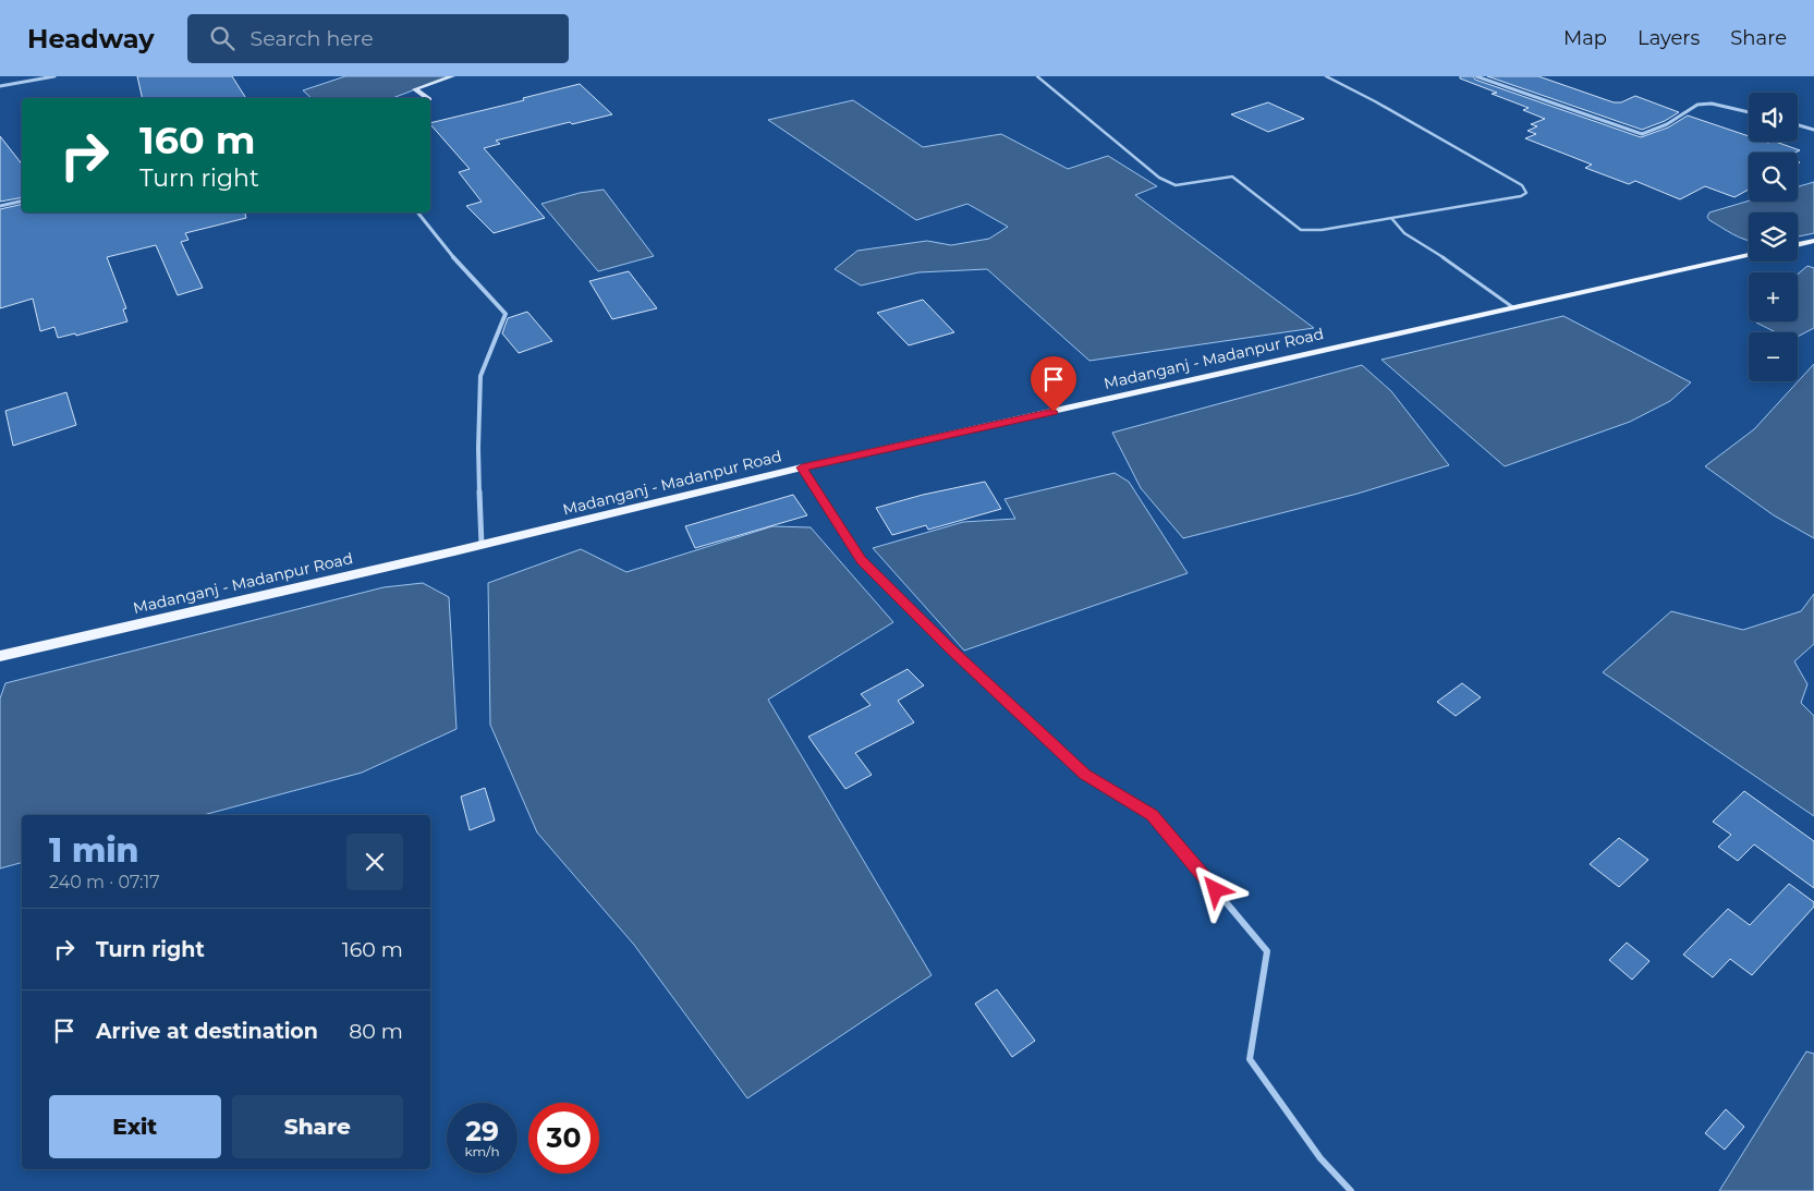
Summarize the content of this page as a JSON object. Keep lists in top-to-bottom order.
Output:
{
  "streets": {
    "main road": ["Madanganj - Madanpur Road"]
  },
  "page": {
    "header": "Headway",
    "search": "Search here",
    "nav": ["Map", "Layers", "Share"],
    "map_buttons": ["+", "−"],
    "turn": ["160 m", "Turn right"],
    "heading": ["1 min", "240 m · 07:17"],
    "list": [
      {
        "name": "Turn right",
        "value": "160 m"
      },
      {
        "name": "Arrive at destination",
        "value": "80 m"
      }
    ],
    "buttons": ["Exit", "Share"],
    "speed": "29 km/h",
    "limit": "30"
  }
}
